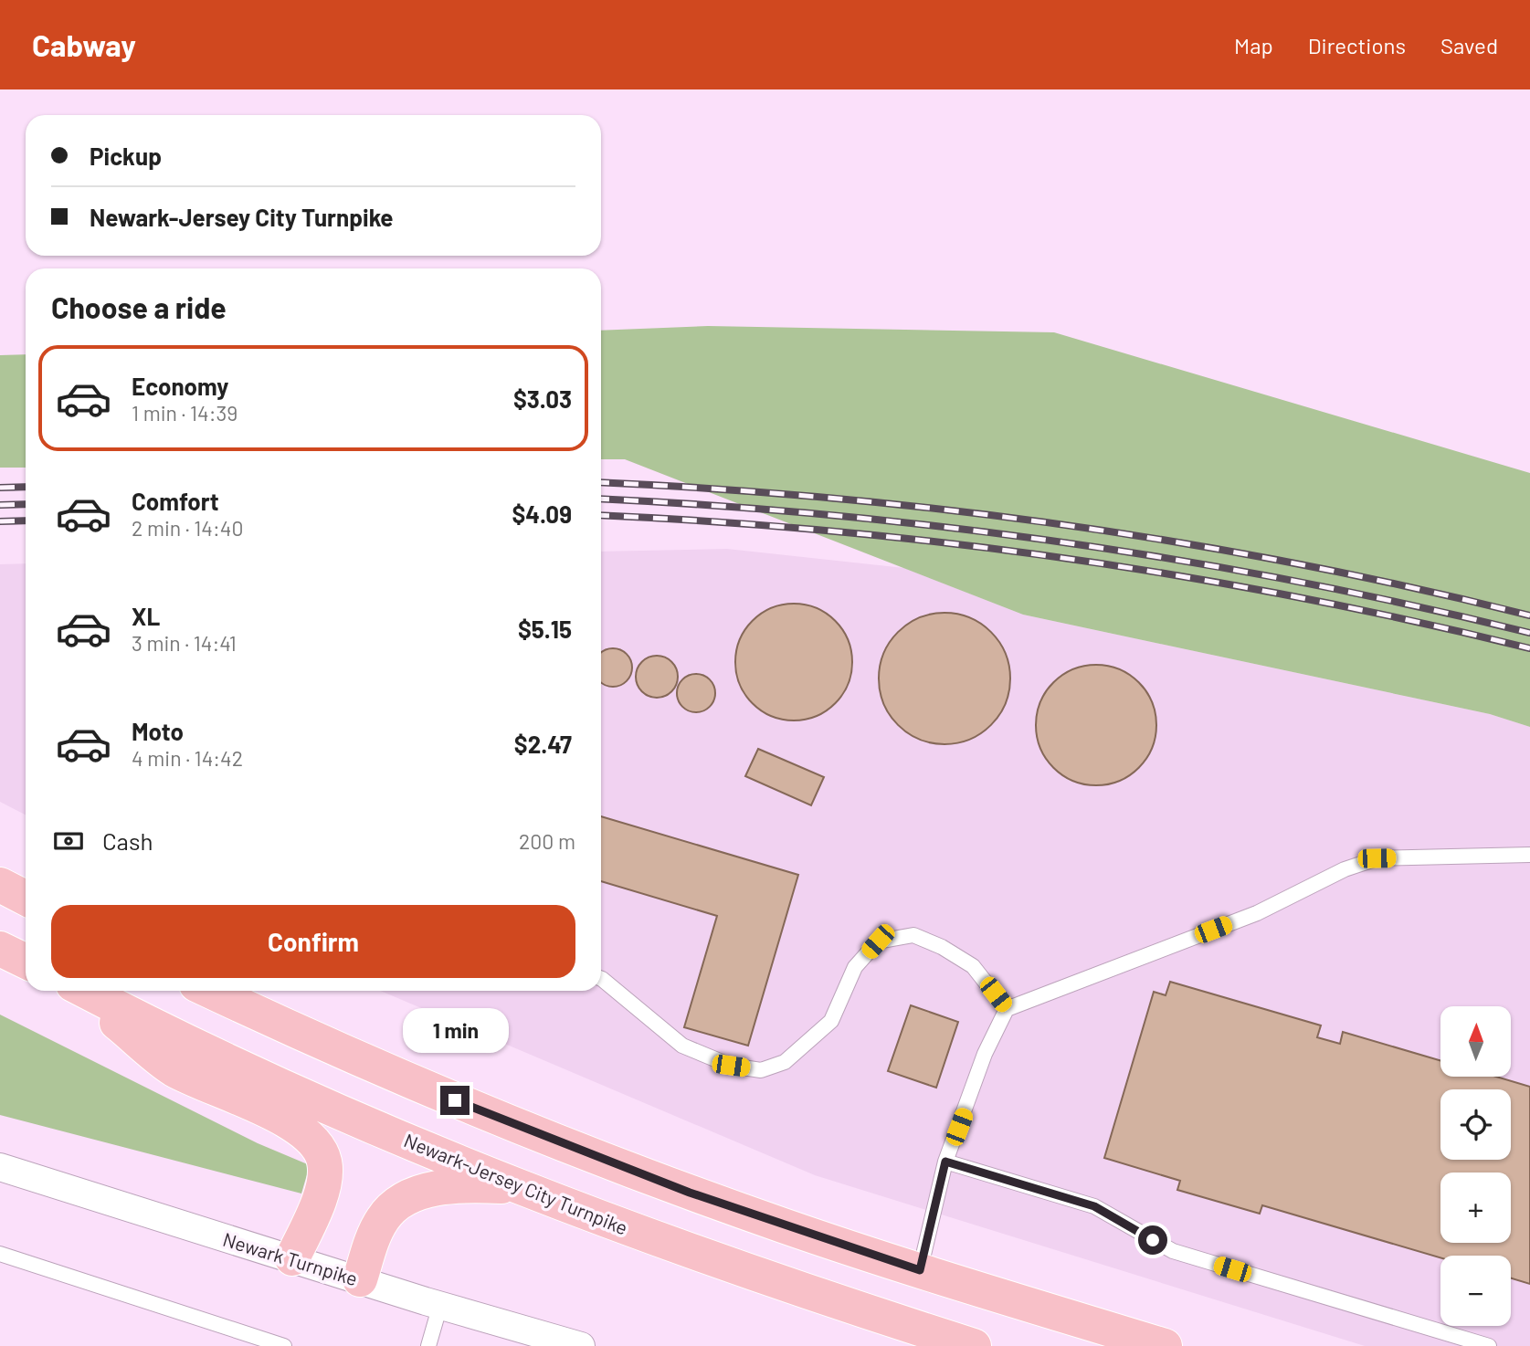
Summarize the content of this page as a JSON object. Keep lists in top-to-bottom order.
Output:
{
  "streets": {
    "highway": ["Newark-Jersey City Turnpike"],
    "street": ["Newark Turnpike"]
  },
  "north": "top",
  "page": {
    "header": "Cabway",
    "nav": ["Map", "Directions", "Saved"],
    "banner": ["Pickup", "Newark-Jersey City Turnpike"],
    "heading": "Choose a ride",
    "list": [
      {
        "name": "Economy",
        "note": "1 min · 14:39",
        "value": "$3.03"
      },
      {
        "name": "Comfort",
        "note": "2 min · 14:40",
        "value": "$4.09"
      },
      {
        "name": "XL",
        "note": "3 min · 14:41",
        "value": "$5.15"
      },
      {
        "name": "Moto",
        "note": "4 min · 14:42",
        "value": "$2.47"
      }
    ],
    "pay": ["Cash", "200 m"],
    "buttons": "Confirm",
    "map_buttons": ["+", "−"],
    "bubble": "1 min"
  }
}
